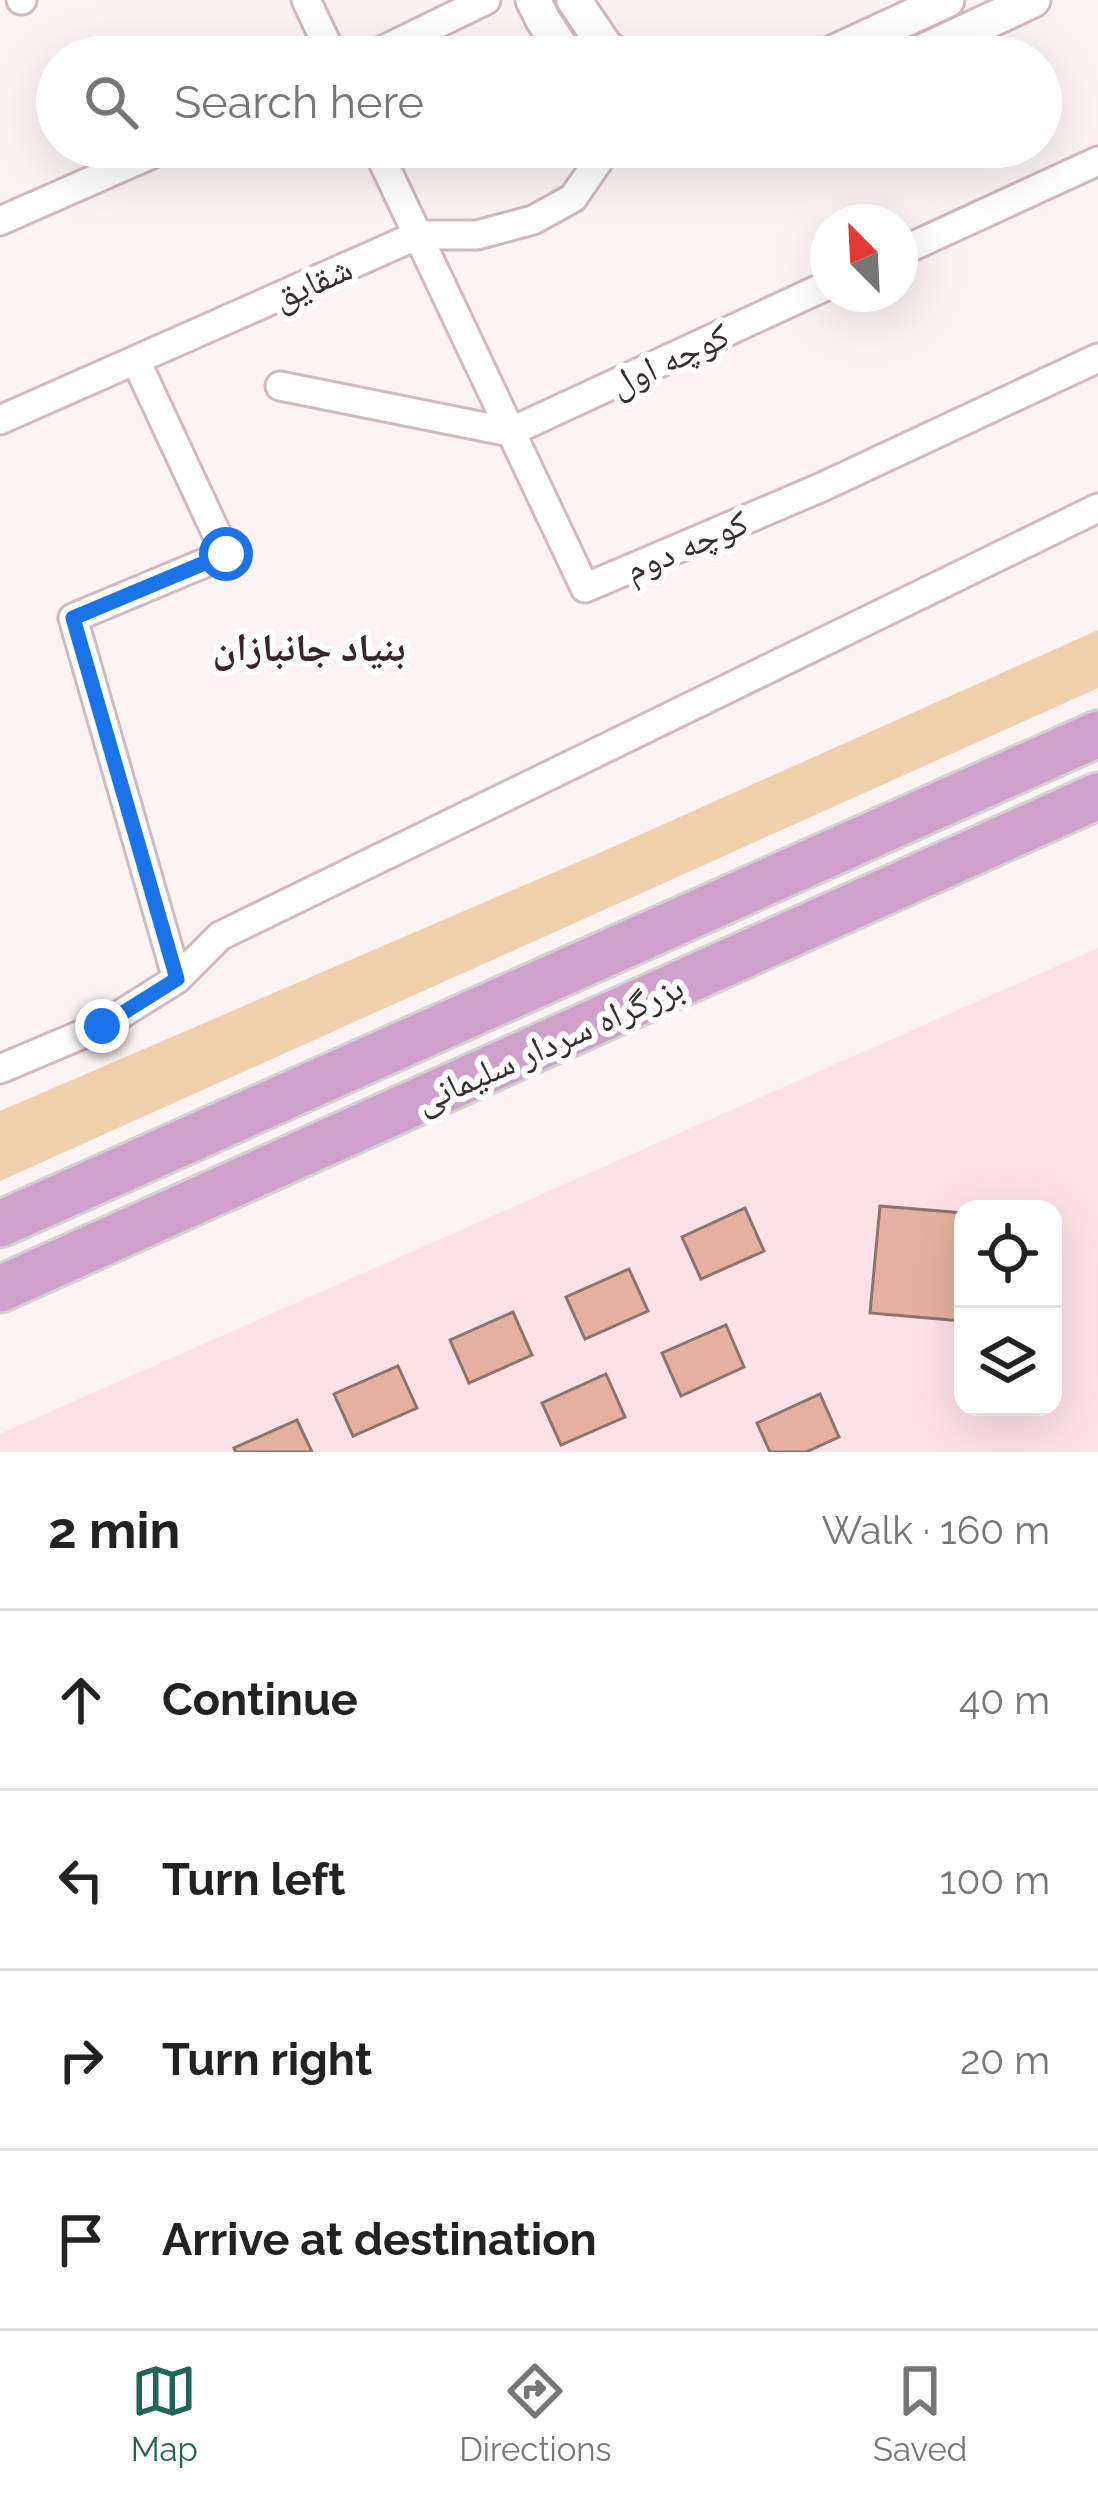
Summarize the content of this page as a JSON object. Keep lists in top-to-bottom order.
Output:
{
  "streets": {
    "highway": ["بزرگراه سردار سلیمانی"],
    "street": ["شقایق", "کوچه اول", "کوچه دوم"]
  },
  "crossings": [
    ["شقایق", "کوچه دوم"],
    ["کوچه اول", "کوچه دوم"]
  ],
  "districts": ["بنیاد جانبازان"],
  "north": "top left",
  "page": {
    "search": "Search here",
    "heading": ["2 min", "Walk · 160 m"],
    "list": [
      ["Continue", "40 m"],
      ["Turn left", "100 m"],
      ["Turn right", "20 m"],
      "Arrive at destination"
    ],
    "nav": ["Map", "Directions", "Saved"]
  }
}
